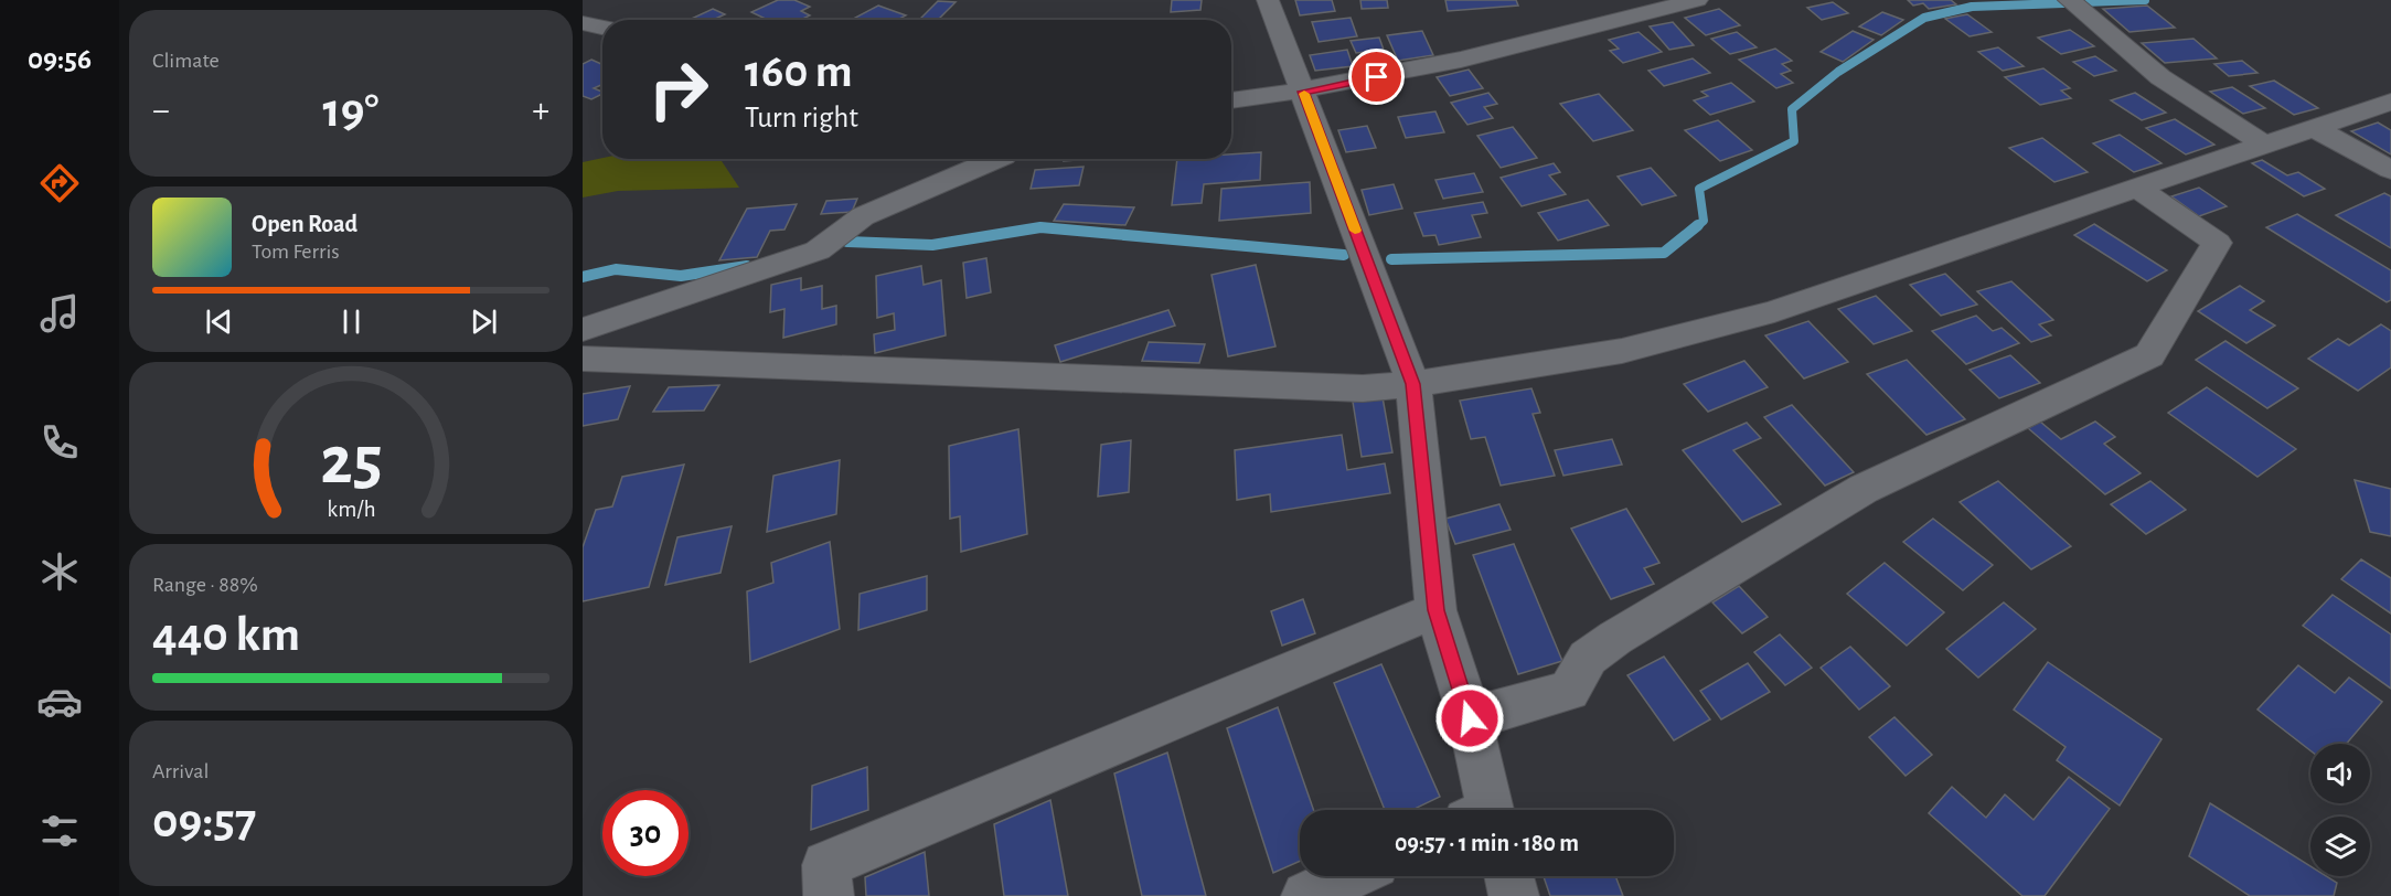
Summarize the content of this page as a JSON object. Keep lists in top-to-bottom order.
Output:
{
  "page": {
    "tabs": "09:56",
    "tile": [
      "Climate",
      ["Range · 88%", "440 km"],
      ["Arrival", "09:57"]
    ],
    "turn": ["160 m", "Turn right"],
    "heat": ["−", "19°", "+"],
    "song": ["Open Road", "Tom Ferris"],
    "limit": "30",
    "trip": "09:57 · 1 min · 180 m",
    "gauge": ["25", "km/h"]
  }
}
